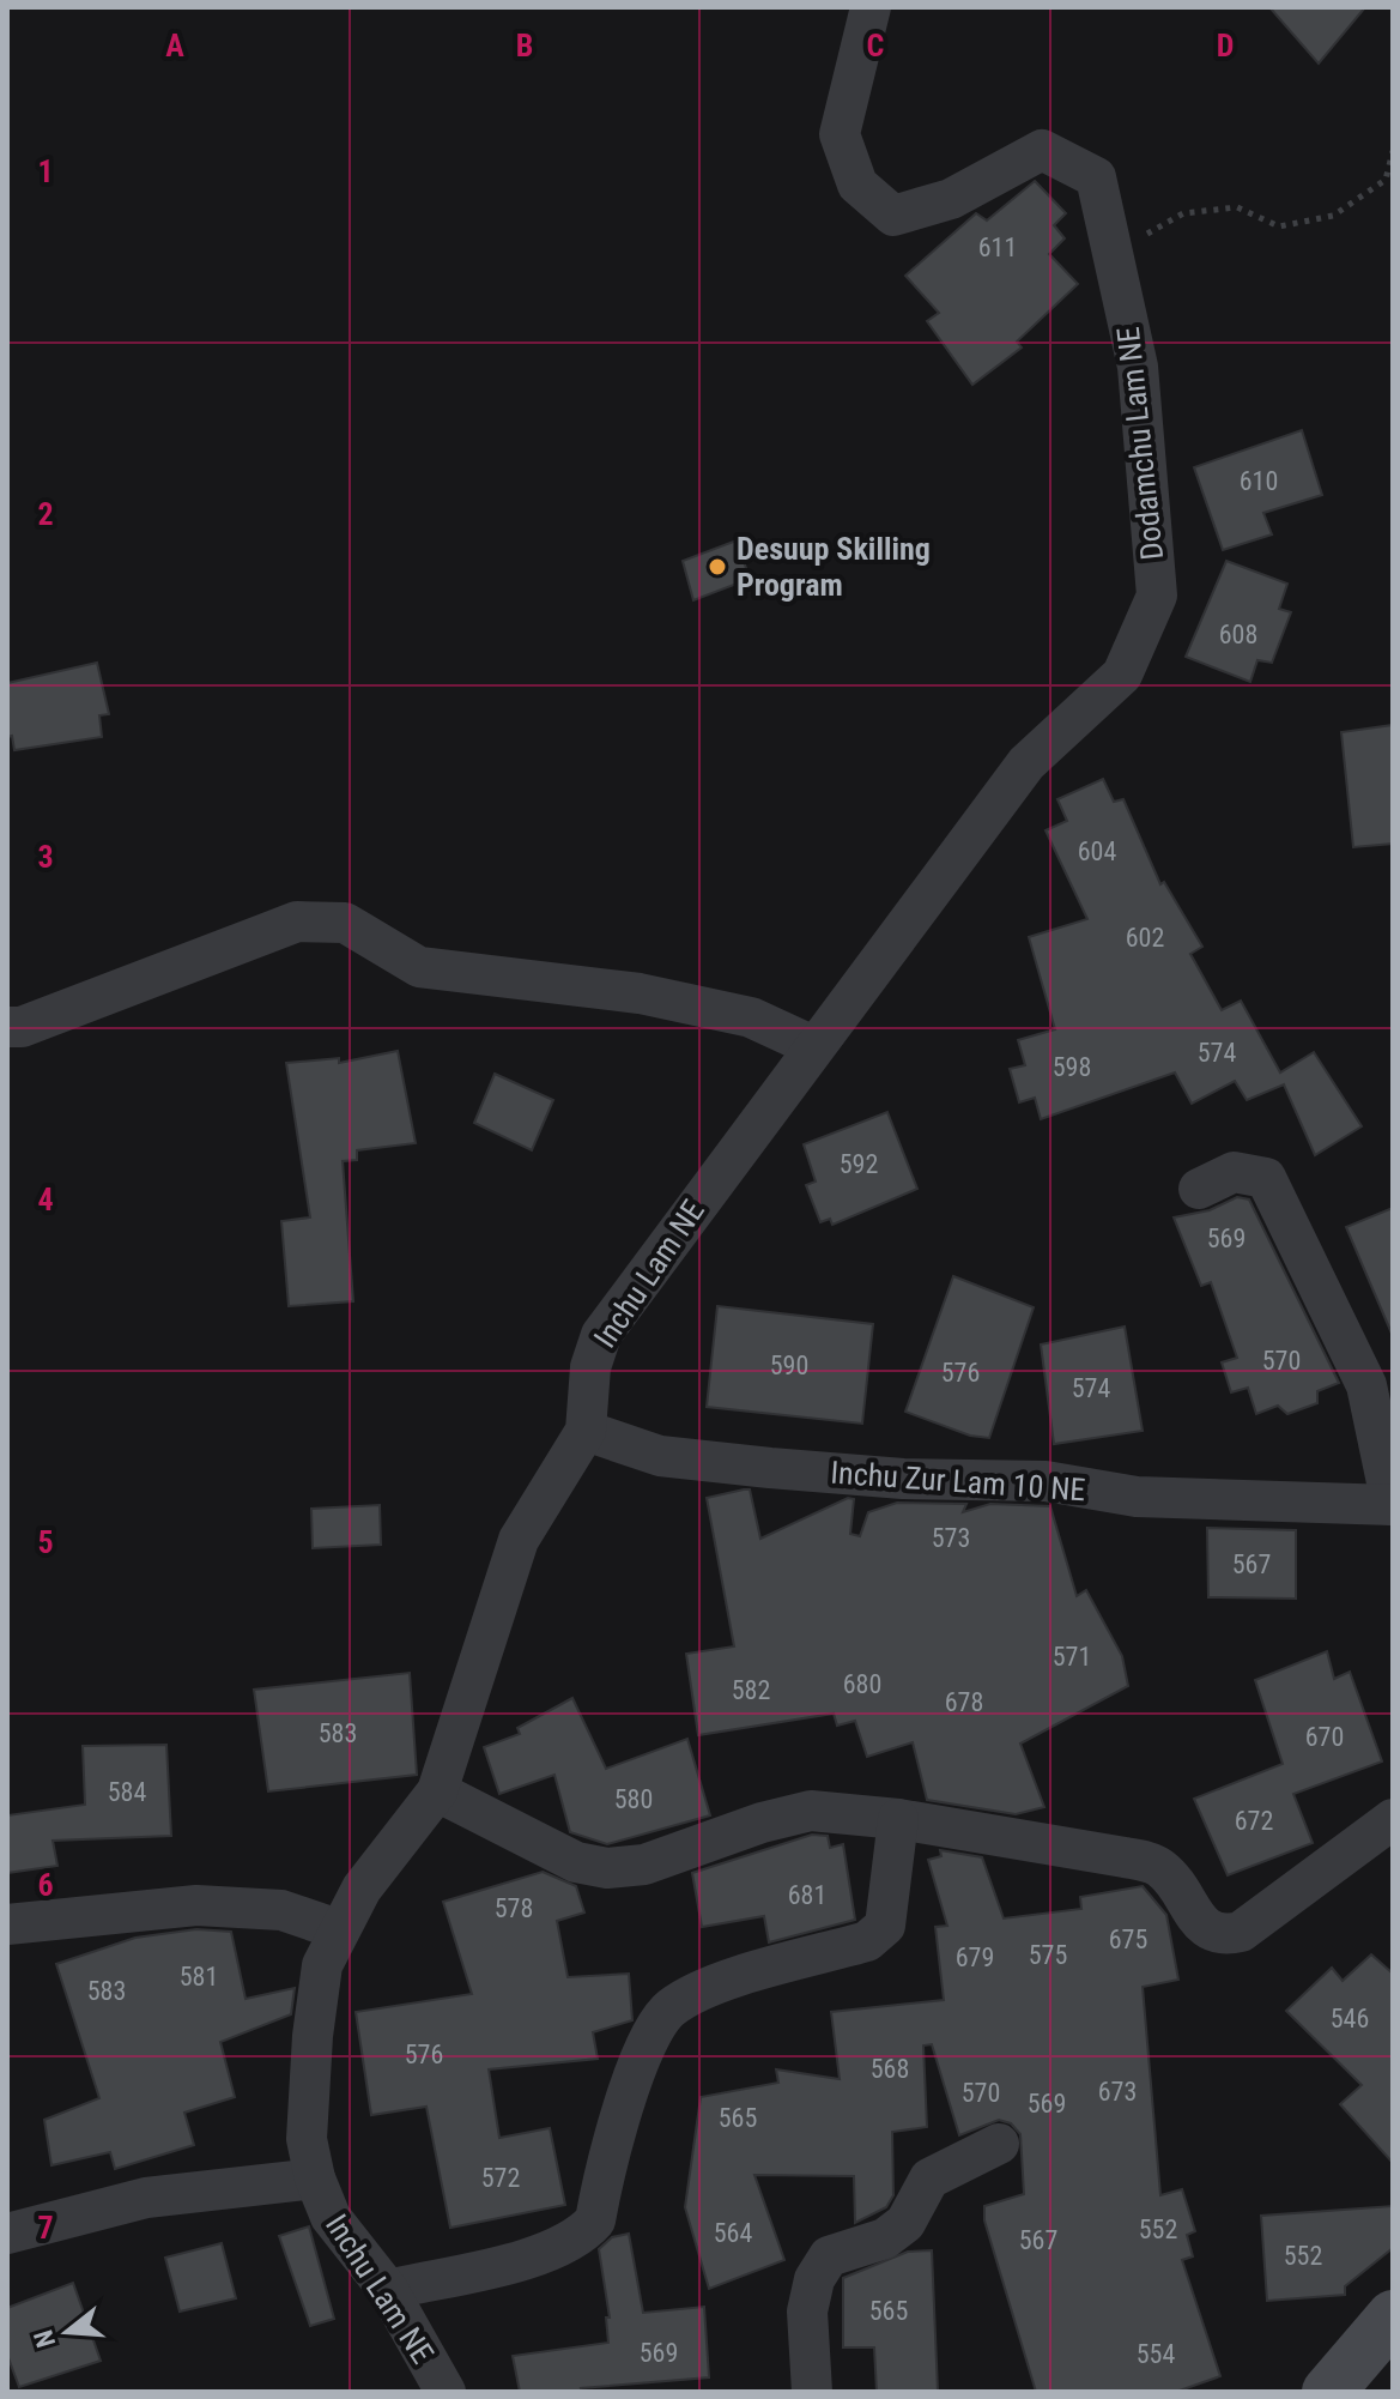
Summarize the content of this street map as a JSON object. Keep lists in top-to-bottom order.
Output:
{
  "streets": {
    "street": ["Dodamchu Lam NE", "Inchu Lam NE", "Inchu Zur Lam 10 NE"]
  },
  "crossings": [
    ["Dodamchu Lam NE", "Inchu Lam NE"],
    ["Inchu Lam NE", "Inchu Zur Lam 10 NE"]
  ],
  "places": ["Desuup Skilling Program"],
  "house_numbers": [
    "611",
    "610",
    "608",
    "604",
    "602",
    "574",
    "598",
    "592",
    "569",
    "570",
    "590",
    "576",
    "574",
    "573",
    "567",
    "571",
    "680",
    "582",
    "678",
    "583",
    "670",
    "584",
    "580",
    "672",
    "681",
    "578",
    "675",
    "575",
    "679",
    "581",
    "583",
    "546",
    "576",
    "568",
    "673",
    "570",
    "569",
    "565",
    "572",
    "552",
    "564",
    "567",
    "552",
    "565",
    "569",
    "554"
  ],
  "north": "left",
  "grid": {
    "columns": [
      "A",
      "B",
      "C",
      "D"
    ],
    "rows": [
      "1",
      "2",
      "3",
      "4",
      "5",
      "6",
      "7"
    ]
  }
}
